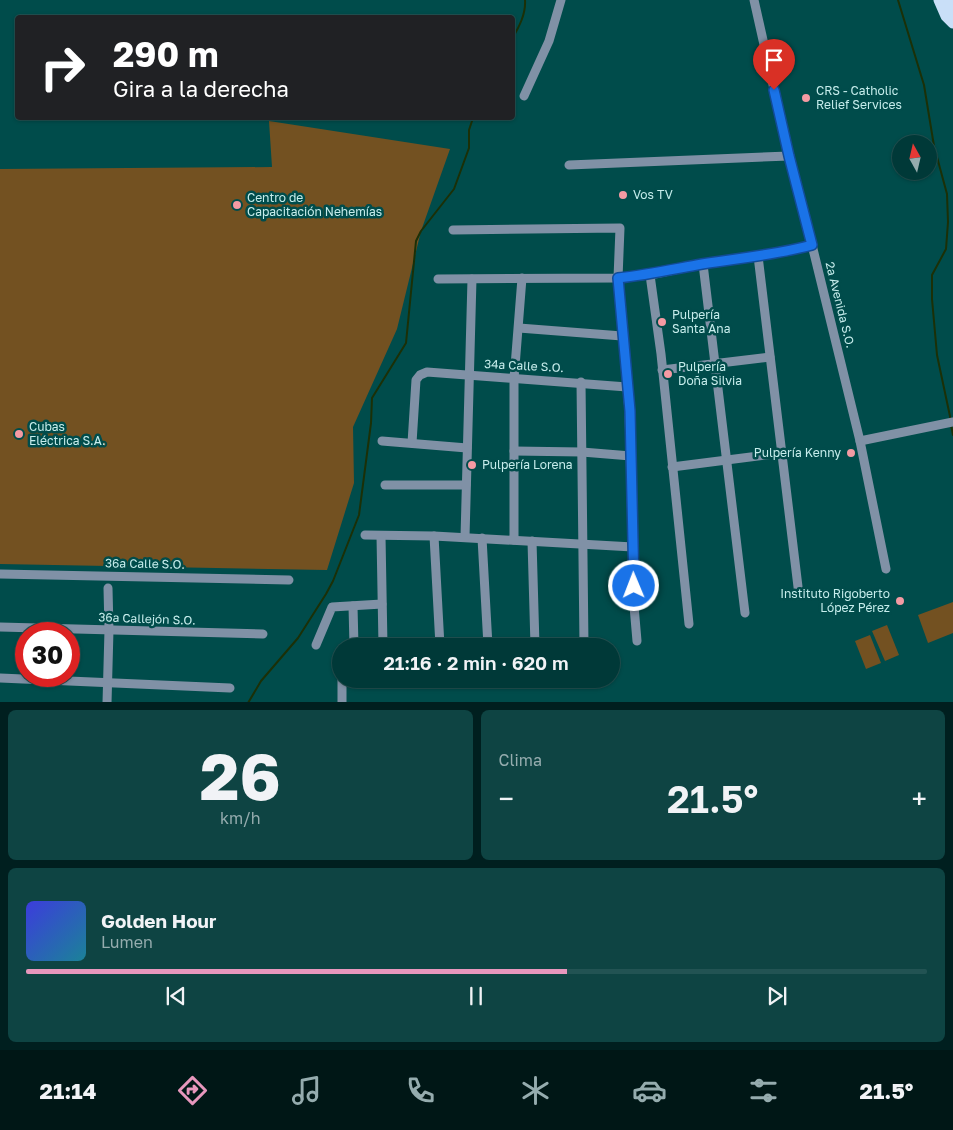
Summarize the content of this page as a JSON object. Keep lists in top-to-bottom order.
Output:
{
  "streets": {
    "street": [
      "2a Avenida S.O.",
      "34a Calle S.O.",
      "36a Calle S.O.",
      "36a Callejón S.O."
    ]
  },
  "places": [
    "CRS - Catholic Relief Services",
    "Vos TV",
    "Centro de Capacitación Nehemías",
    "Pulpería Santa Ana",
    "Pulpería Doña Silvia",
    "Cubas Eléctrica S.A.",
    "Pulpería Kenny",
    "Pulpería Lorena",
    "Instituto Rigoberto López Pérez"
  ],
  "north": "top",
  "page": {
    "turn": ["290 m", "Gira a la derecha"],
    "limit": "30",
    "trip": "21:16 · 2 min · 620 m",
    "tile": [
      ["26", "km/h"],
      "Clima"
    ],
    "heat": ["−", "21.5°", "+"],
    "song": ["Golden Hour", "Lumen"],
    "tabs": ["21:14", "21.5°"]
  }
}
